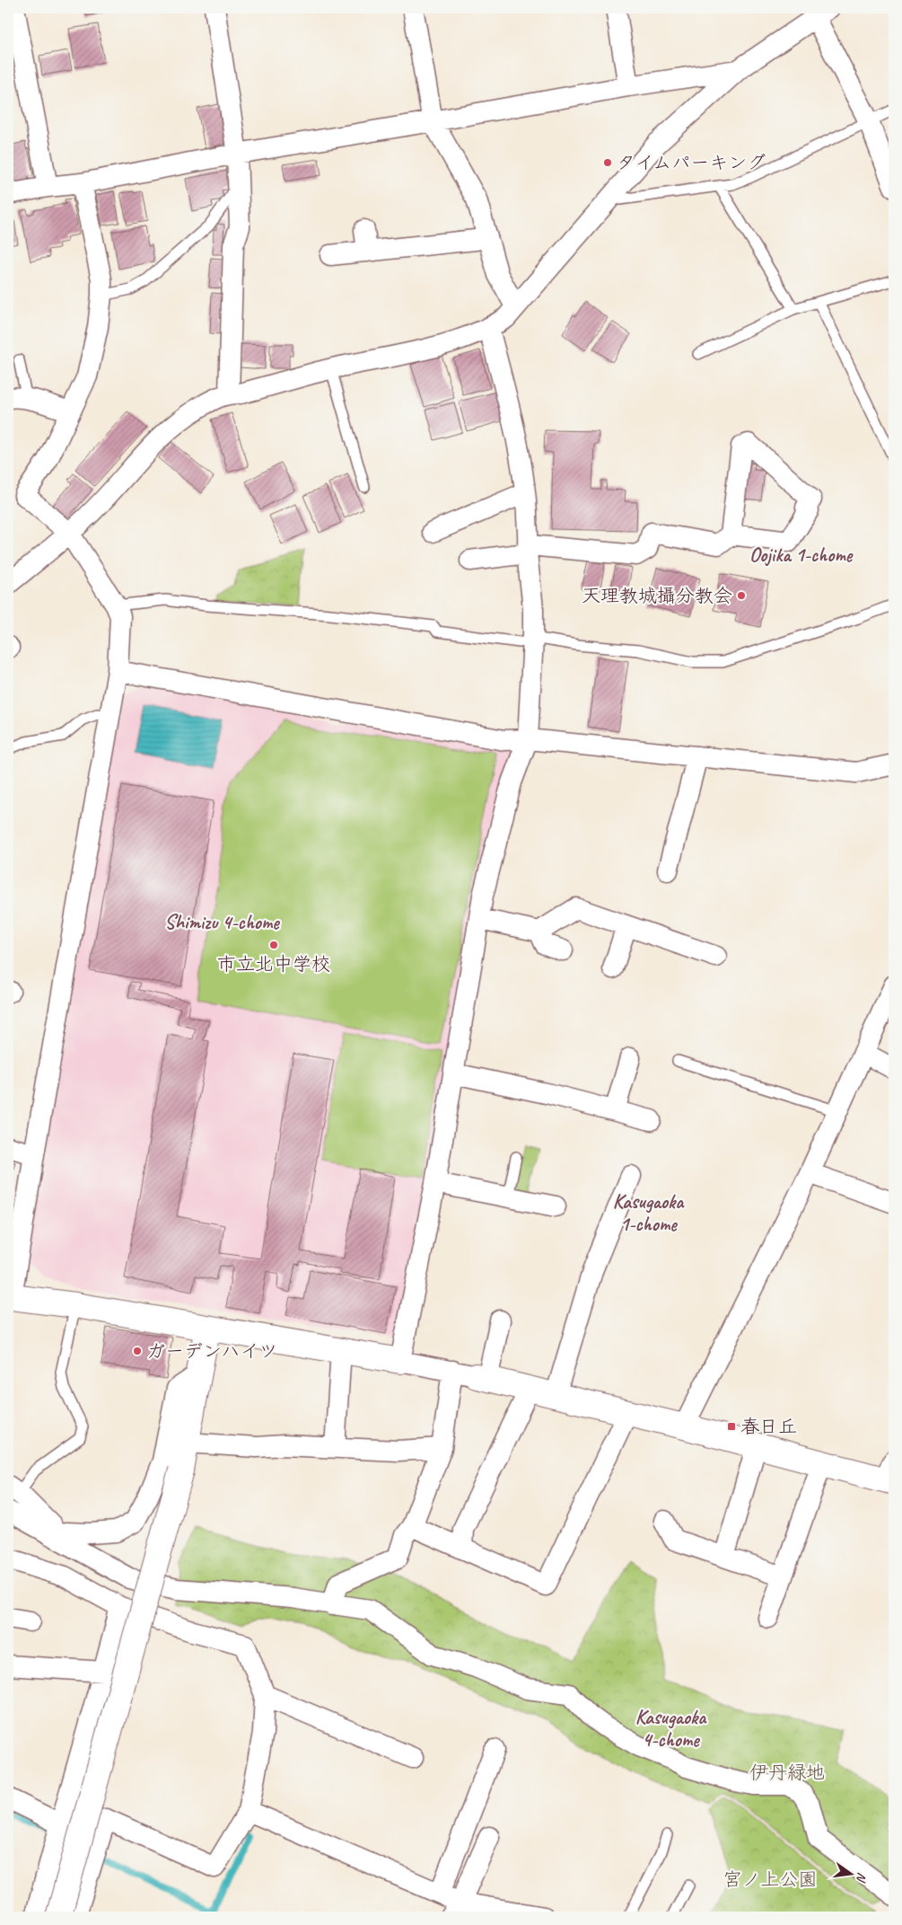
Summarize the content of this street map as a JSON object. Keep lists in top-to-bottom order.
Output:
{
  "districts": [
    "Oojika 1-chome",
    "Shimizu 4-chome",
    "Kasugaoka 1-chome",
    "Kasugaoka 4-chome"
  ],
  "parks": ["伊丹緑地", "宮ノ上公園"],
  "places": {
    "other": [
      "タイムパーキング",
      "天理教城攝分教会",
      "市立北中学校",
      "ガーデンハイツ"
    ],
    "transit": ["春日丘"]
  },
  "north": "right"
}
